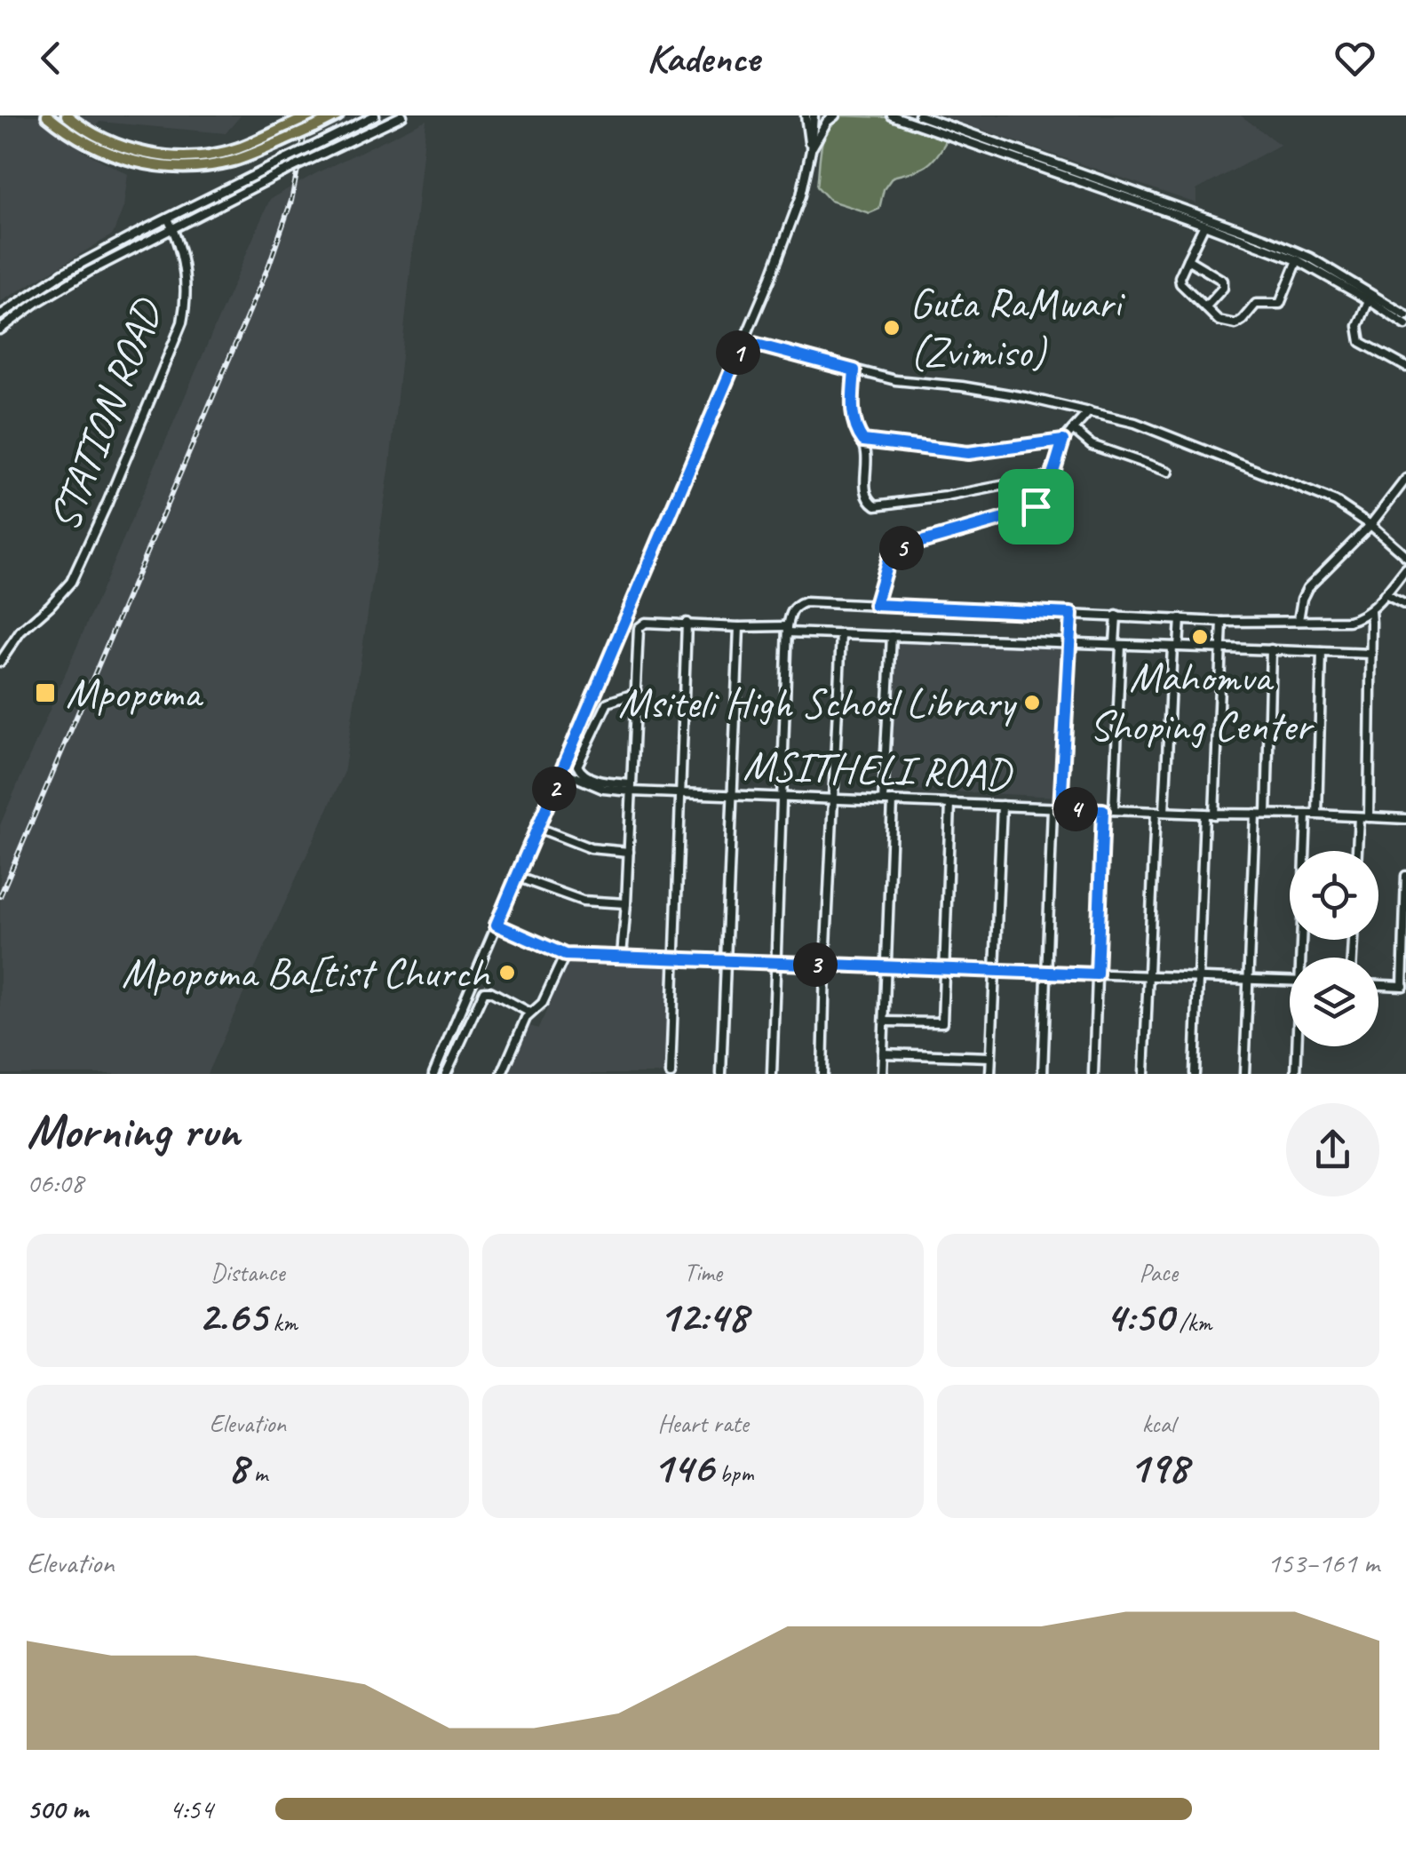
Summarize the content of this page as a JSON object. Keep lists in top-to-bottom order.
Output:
{
  "streets": {
    "street": ["STATION ROAD", "MSITHELI ROAD"]
  },
  "places": {
    "other": [
      "Guta RaMwari (Zvimiso)",
      "Mahomva Shoping Center",
      "Msiteli High School Library",
      "Mpopoma Ba[tist Church"
    ],
    "transit": ["Mpopoma"]
  },
  "page": {
    "header": "Kadence",
    "pins": [
      "1",
      "5",
      "2",
      "4",
      "3"
    ],
    "heading": ["Morning run", "06:08"],
    "stats": [
      ["Distance", "2.65 km"],
      ["Time", "12:48"],
      ["Pace", "4:50 /km"],
      ["Elevation", "8 m"],
      ["Heart rate", "146 bpm"],
      ["kcal", "198"]
    ],
    "chart": ["Elevation", "153–161 m"],
    "list": [
      {
        "name": "500 m",
        "note": "4:54"
      }
    ]
  }
}
